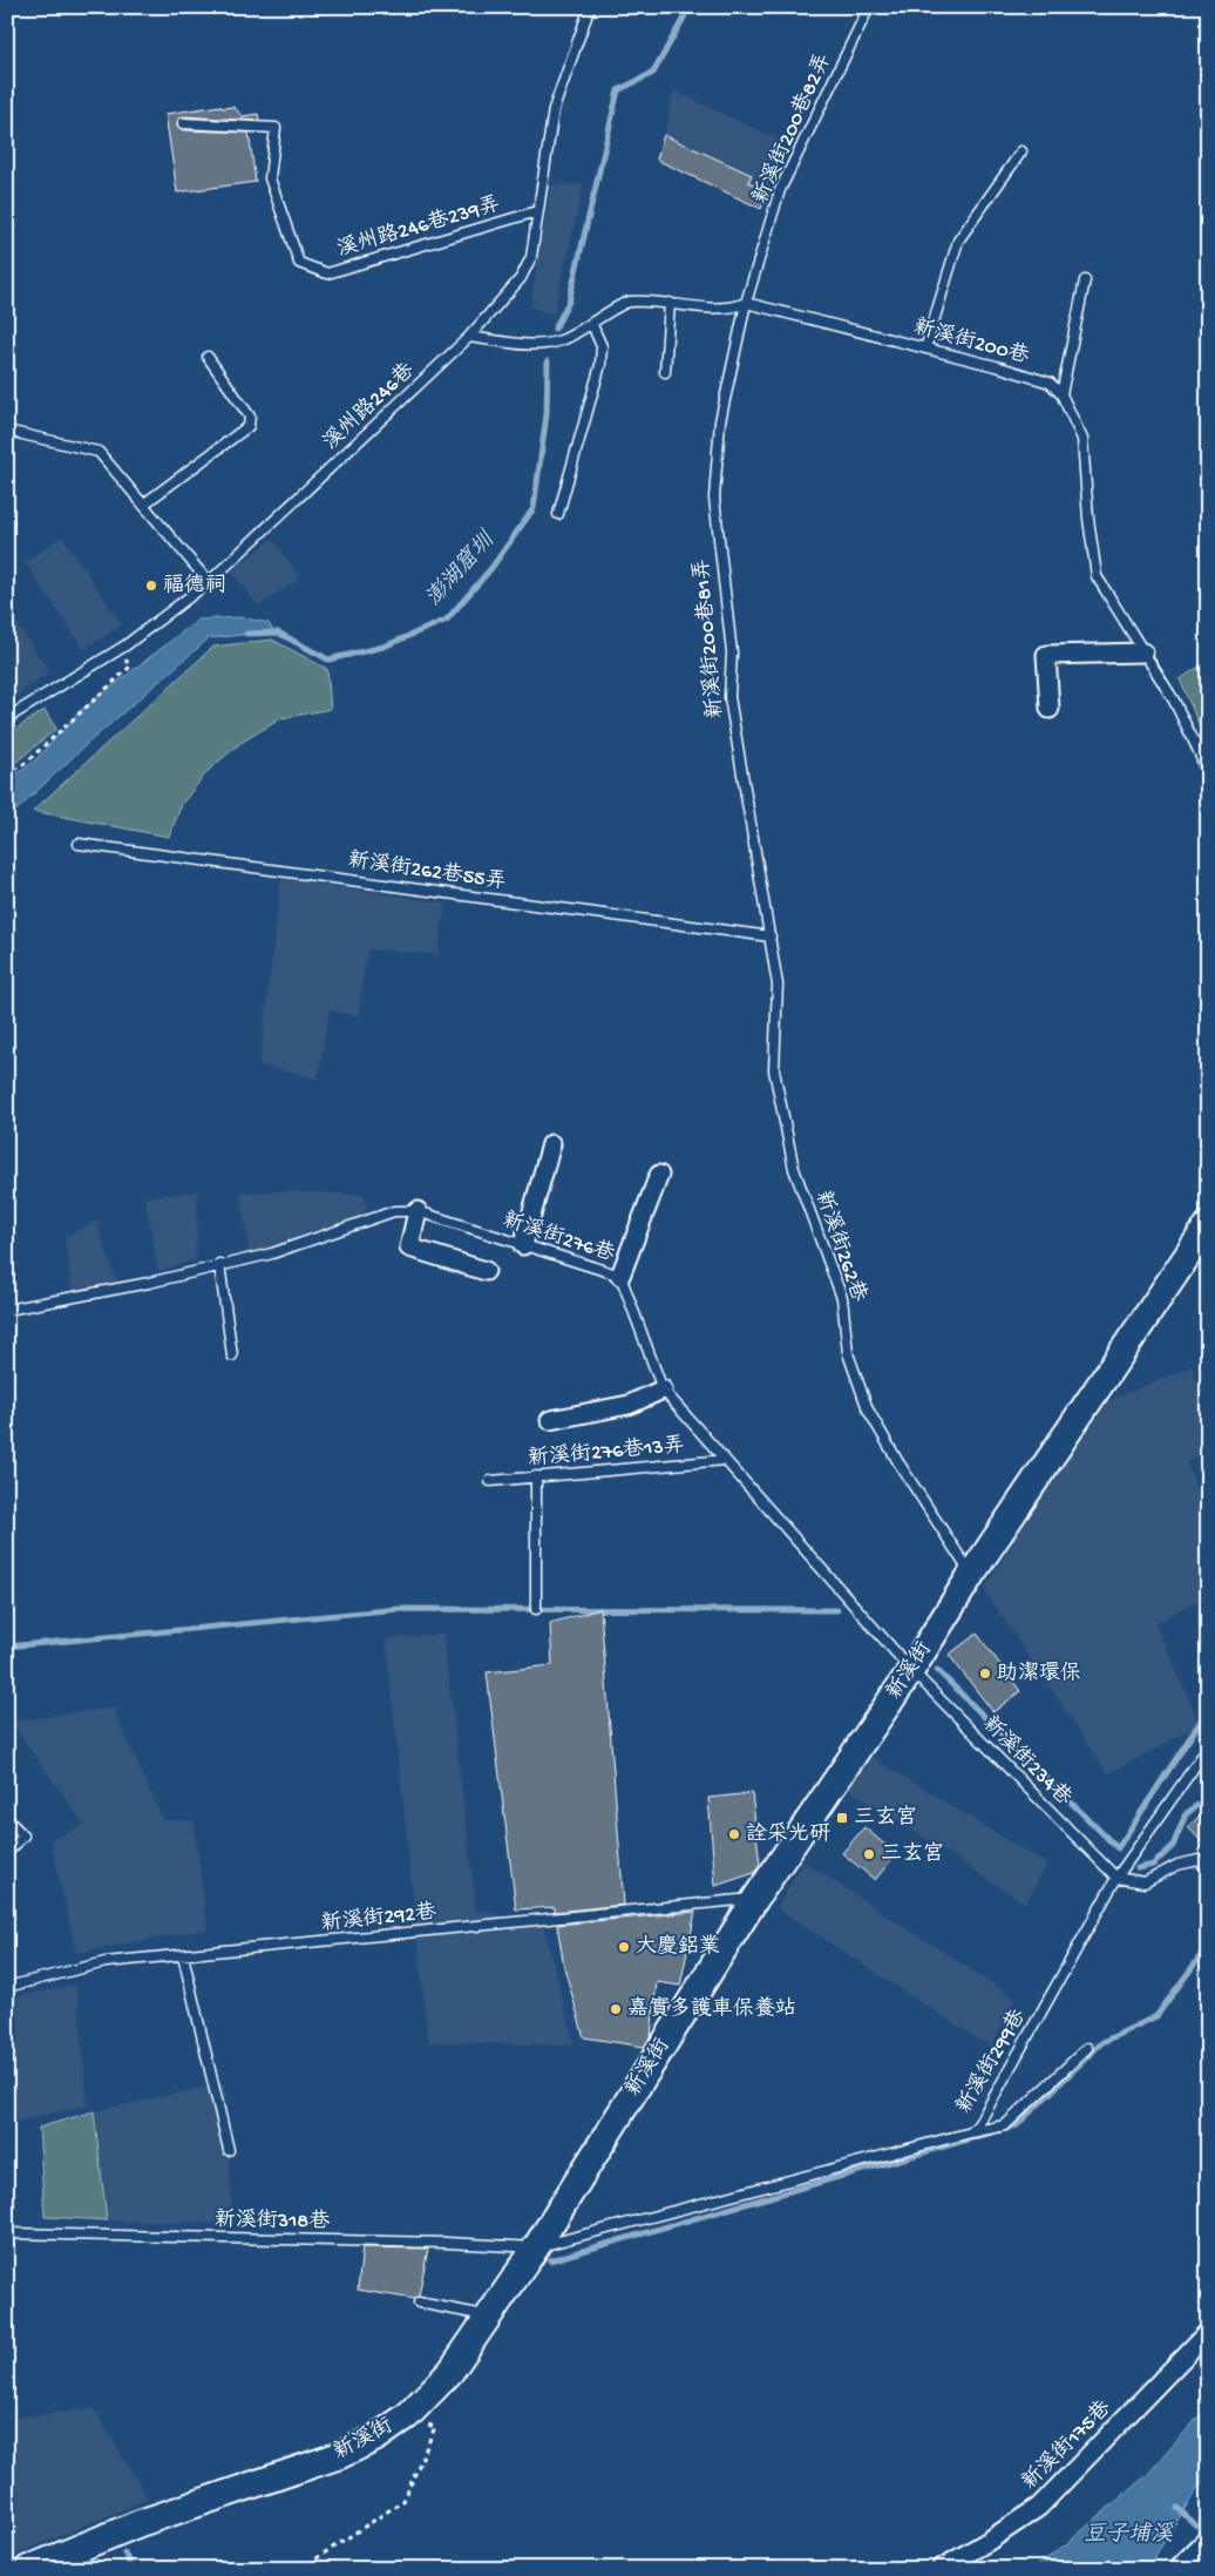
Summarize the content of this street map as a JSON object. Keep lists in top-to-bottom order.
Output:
{
  "streets": {
    "street": ["新溪街", "新溪街175巷"],
    "lane": [
      "新溪街200巷82弄",
      "溪州路246巷239弄",
      "新溪街200巷",
      "溪州路246巷",
      "新溪街200巷81弄",
      "新溪街262巷55弄",
      "新溪街276巷",
      "新溪街262巷",
      "新溪街276巷13弄",
      "新溪街234巷",
      "新溪街292巷",
      "新溪街299巷",
      "新溪街318巷"
    ]
  },
  "crossings": [
    ["新溪街200巷82弄", "新溪街200巷"],
    ["新溪街200巷82弄", "新溪街200巷81弄"],
    ["溪州路246巷239弄", "溪州路246巷"],
    ["新溪街200巷", "溪州路246巷"],
    ["新溪街200巷", "新溪街200巷81弄"],
    ["新溪街200巷81弄", "新溪街262巷55弄"],
    ["新溪街200巷81弄", "新溪街262巷"],
    ["新溪街262巷55弄", "新溪街262巷"],
    ["新溪街276巷", "新溪街276巷13弄"],
    ["新溪街276巷", "新溪街"],
    ["新溪街276巷", "新溪街234巷"],
    ["新溪街262巷", "新溪街"],
    ["新溪街", "新溪街234巷"],
    ["新溪街", "新溪街292巷"],
    ["新溪街", "新溪街299巷"],
    ["新溪街", "新溪街318巷"],
    ["新溪街234巷", "新溪街299巷"],
    ["新溪街299巷", "新溪街318巷"]
  ],
  "water": ["澎湖窟圳", "豆子埔溪"],
  "places": {
    "other": [
      "福德祠",
      "助潔環保",
      "詮采光研",
      "三玄宫",
      "大慶鋁業",
      "嘉實多護車保養站"
    ],
    "transit": ["三玄宮"]
  }
}
